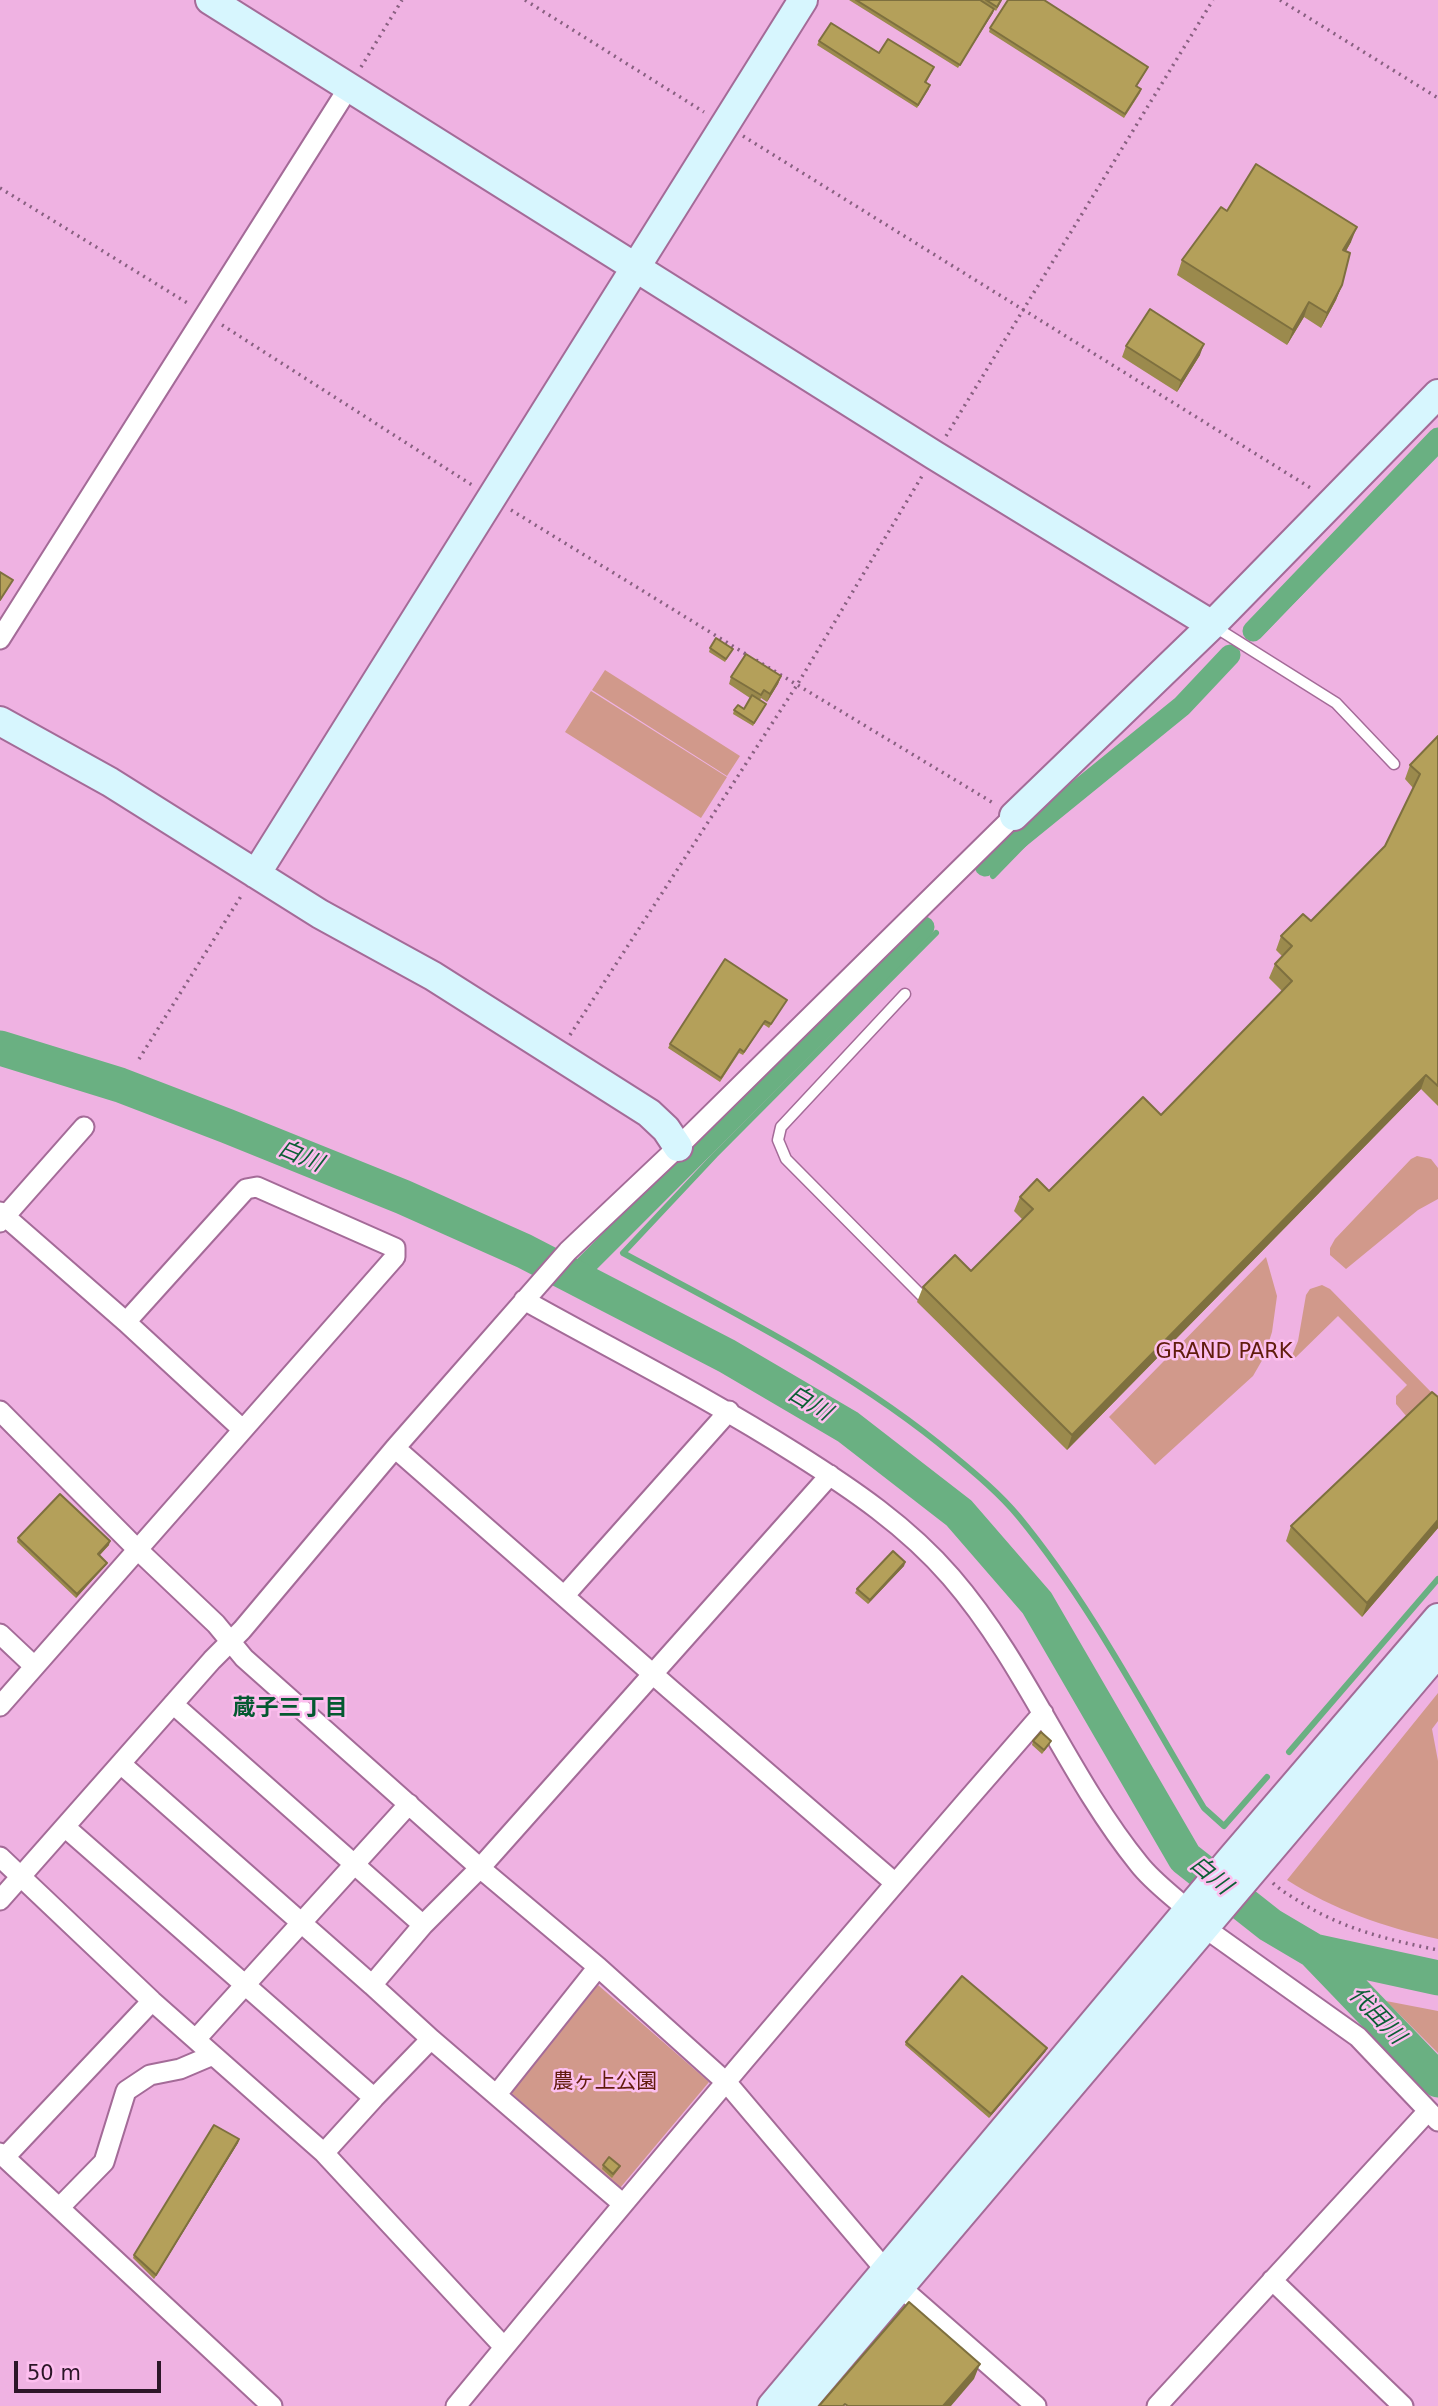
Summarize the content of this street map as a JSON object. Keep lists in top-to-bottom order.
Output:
{
  "districts": ["蔵子三丁目"],
  "water": ["白川", "代田川"],
  "parks": ["GRAND PARK", "農ヶ上公園"],
  "scale_bar": "50 m"
}
